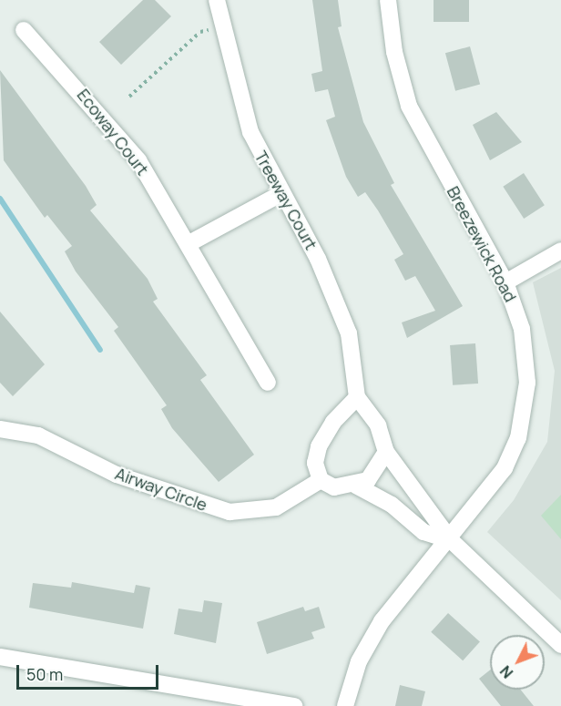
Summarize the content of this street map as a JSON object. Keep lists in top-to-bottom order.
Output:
{
  "streets": {
    "street": [
      "Ecoway Court",
      "Treeway Court",
      "Breezewick Road",
      "Airway Circle"
    ]
  },
  "crossings": [
    ["Treeway Court", "Airway Circle"]
  ],
  "scale_bar": "50 m",
  "north": "bottom left"
}
